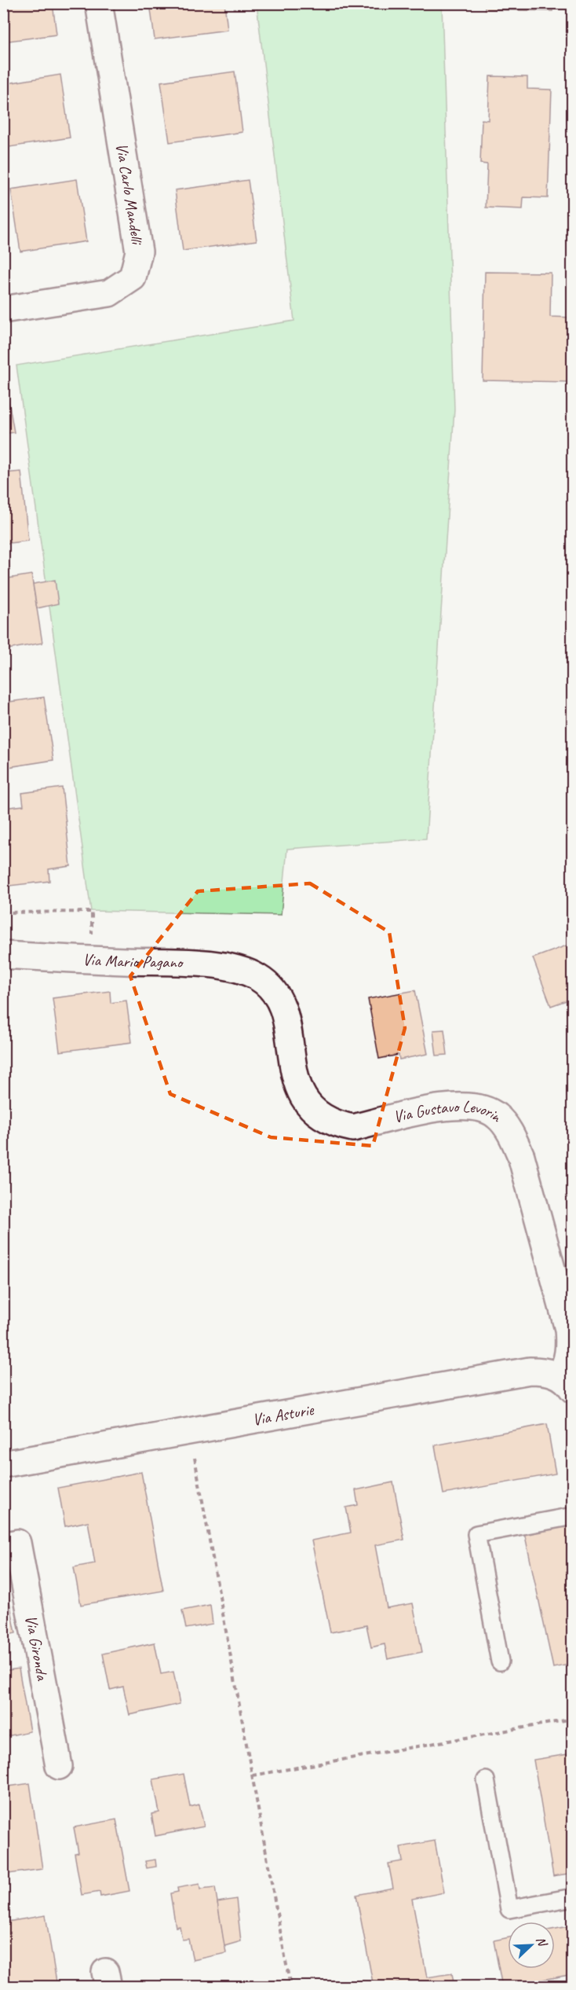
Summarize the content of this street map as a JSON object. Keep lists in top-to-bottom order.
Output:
{
  "streets": {
    "street": [
      "Via Carlo Mandelli",
      "Via Mario Pagano",
      "Via Gustavo Levorin",
      "Via Asturie",
      "Via Gironda"
    ]
  },
  "crossings": [
    ["Via Mario Pagano", "Via Gustavo Levorin"],
    ["Via Gustavo Levorin", "Via Asturie"]
  ],
  "north": "top right"
}
